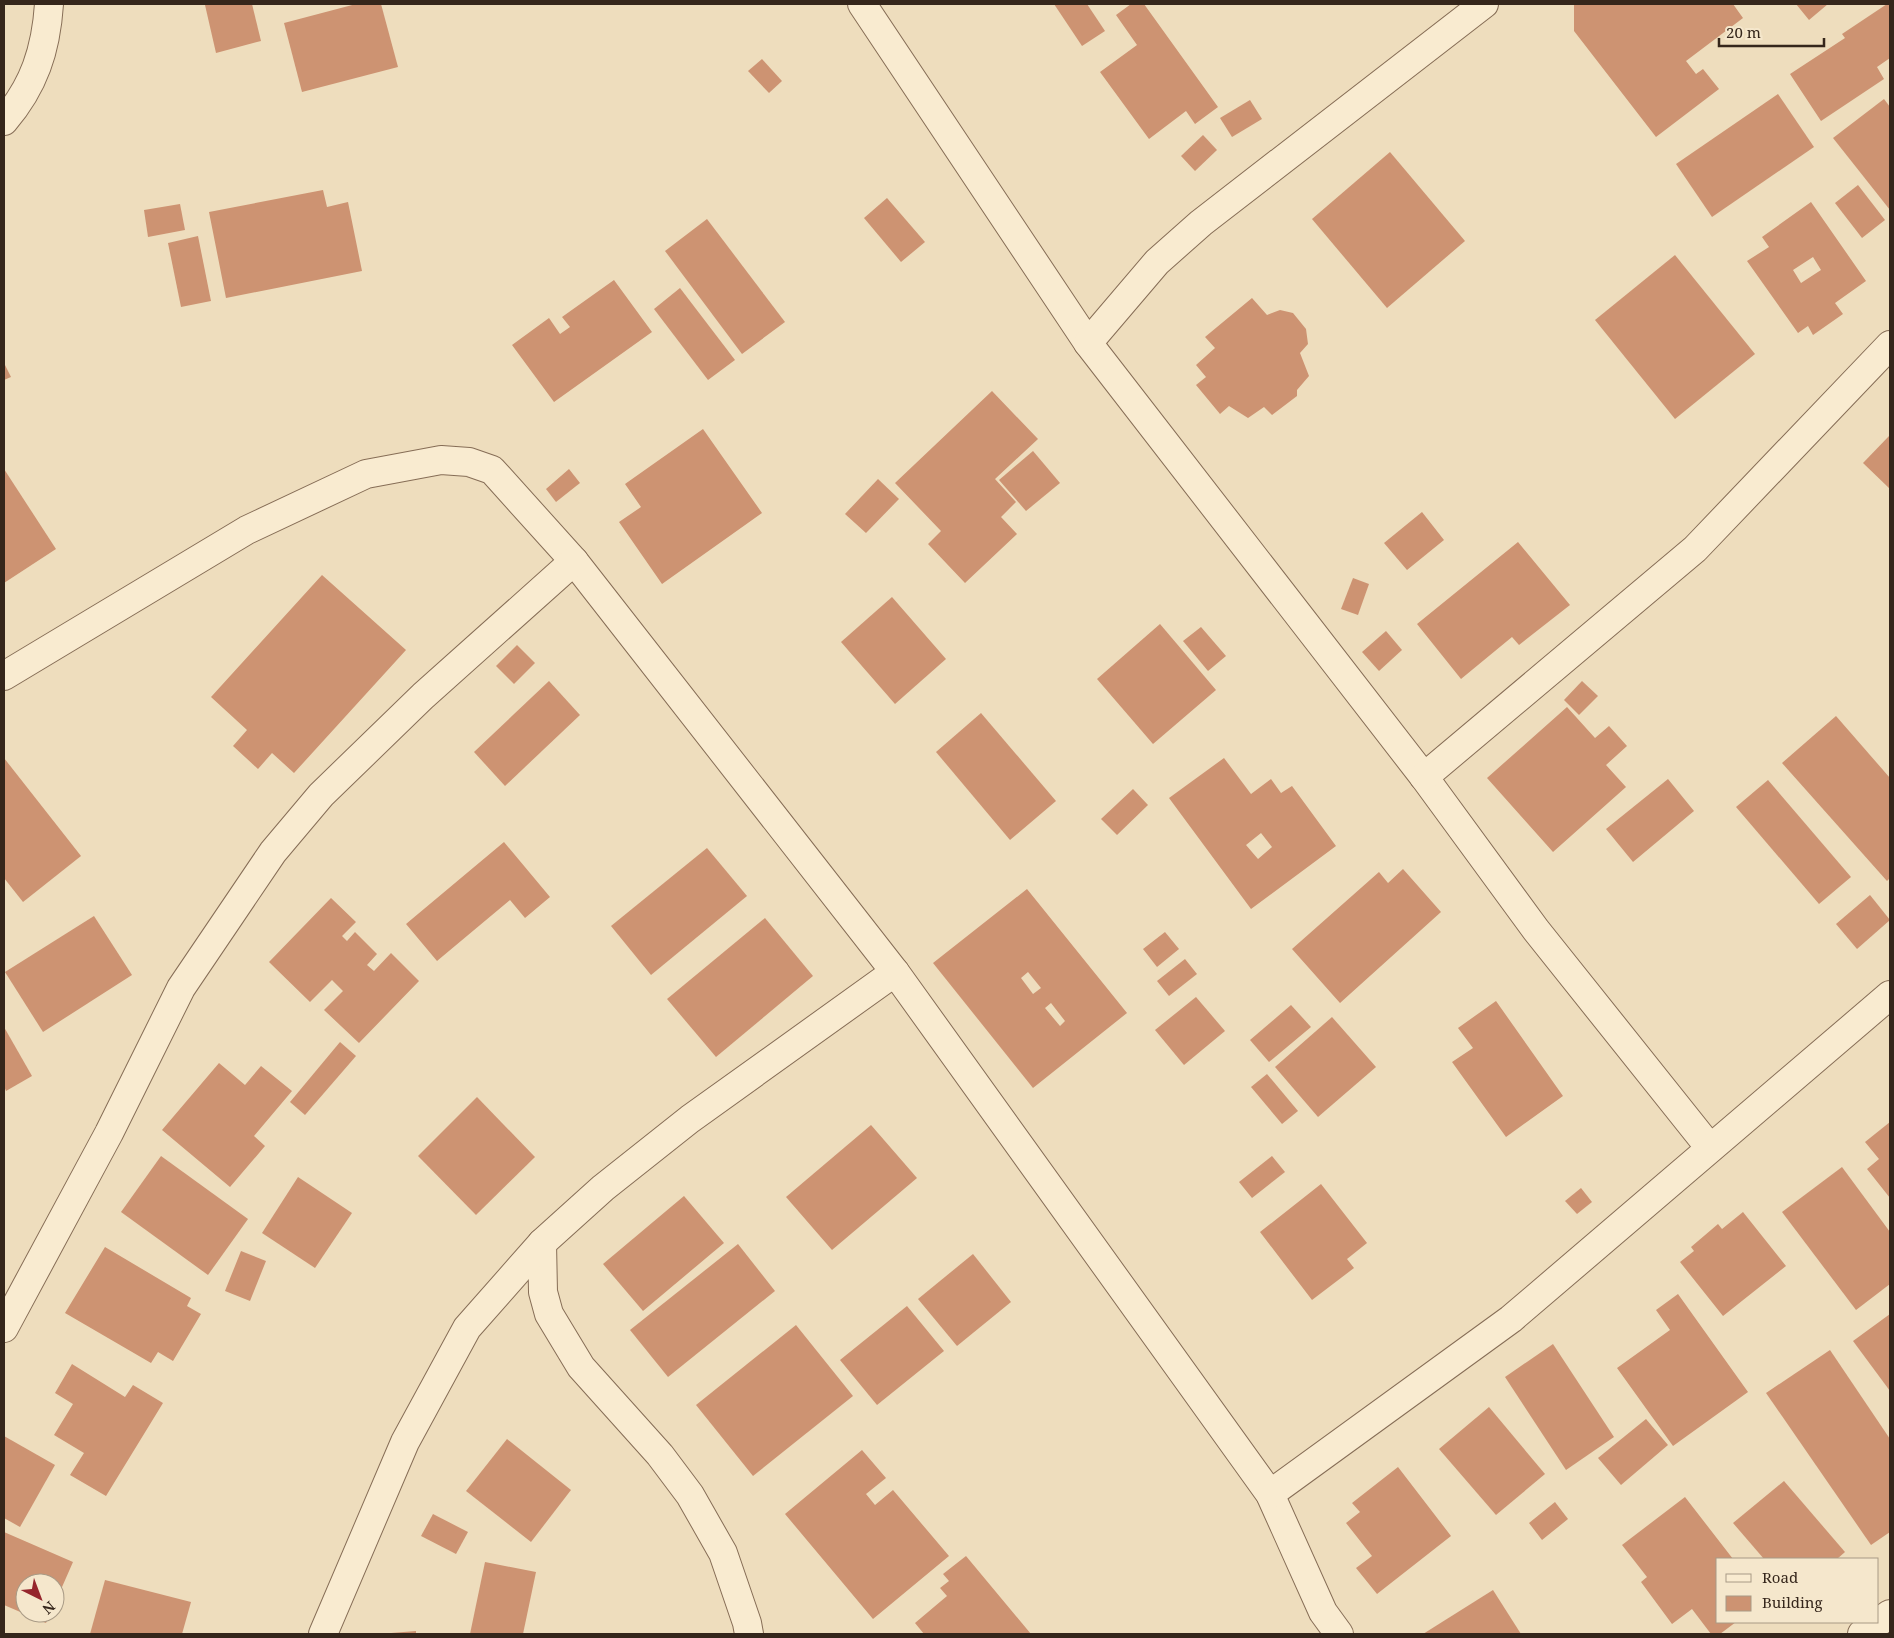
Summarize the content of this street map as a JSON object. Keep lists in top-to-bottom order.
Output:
{
  "legend": ["Road", "Building"],
  "scale_bar": "20 m",
  "north": "bottom right"
}
